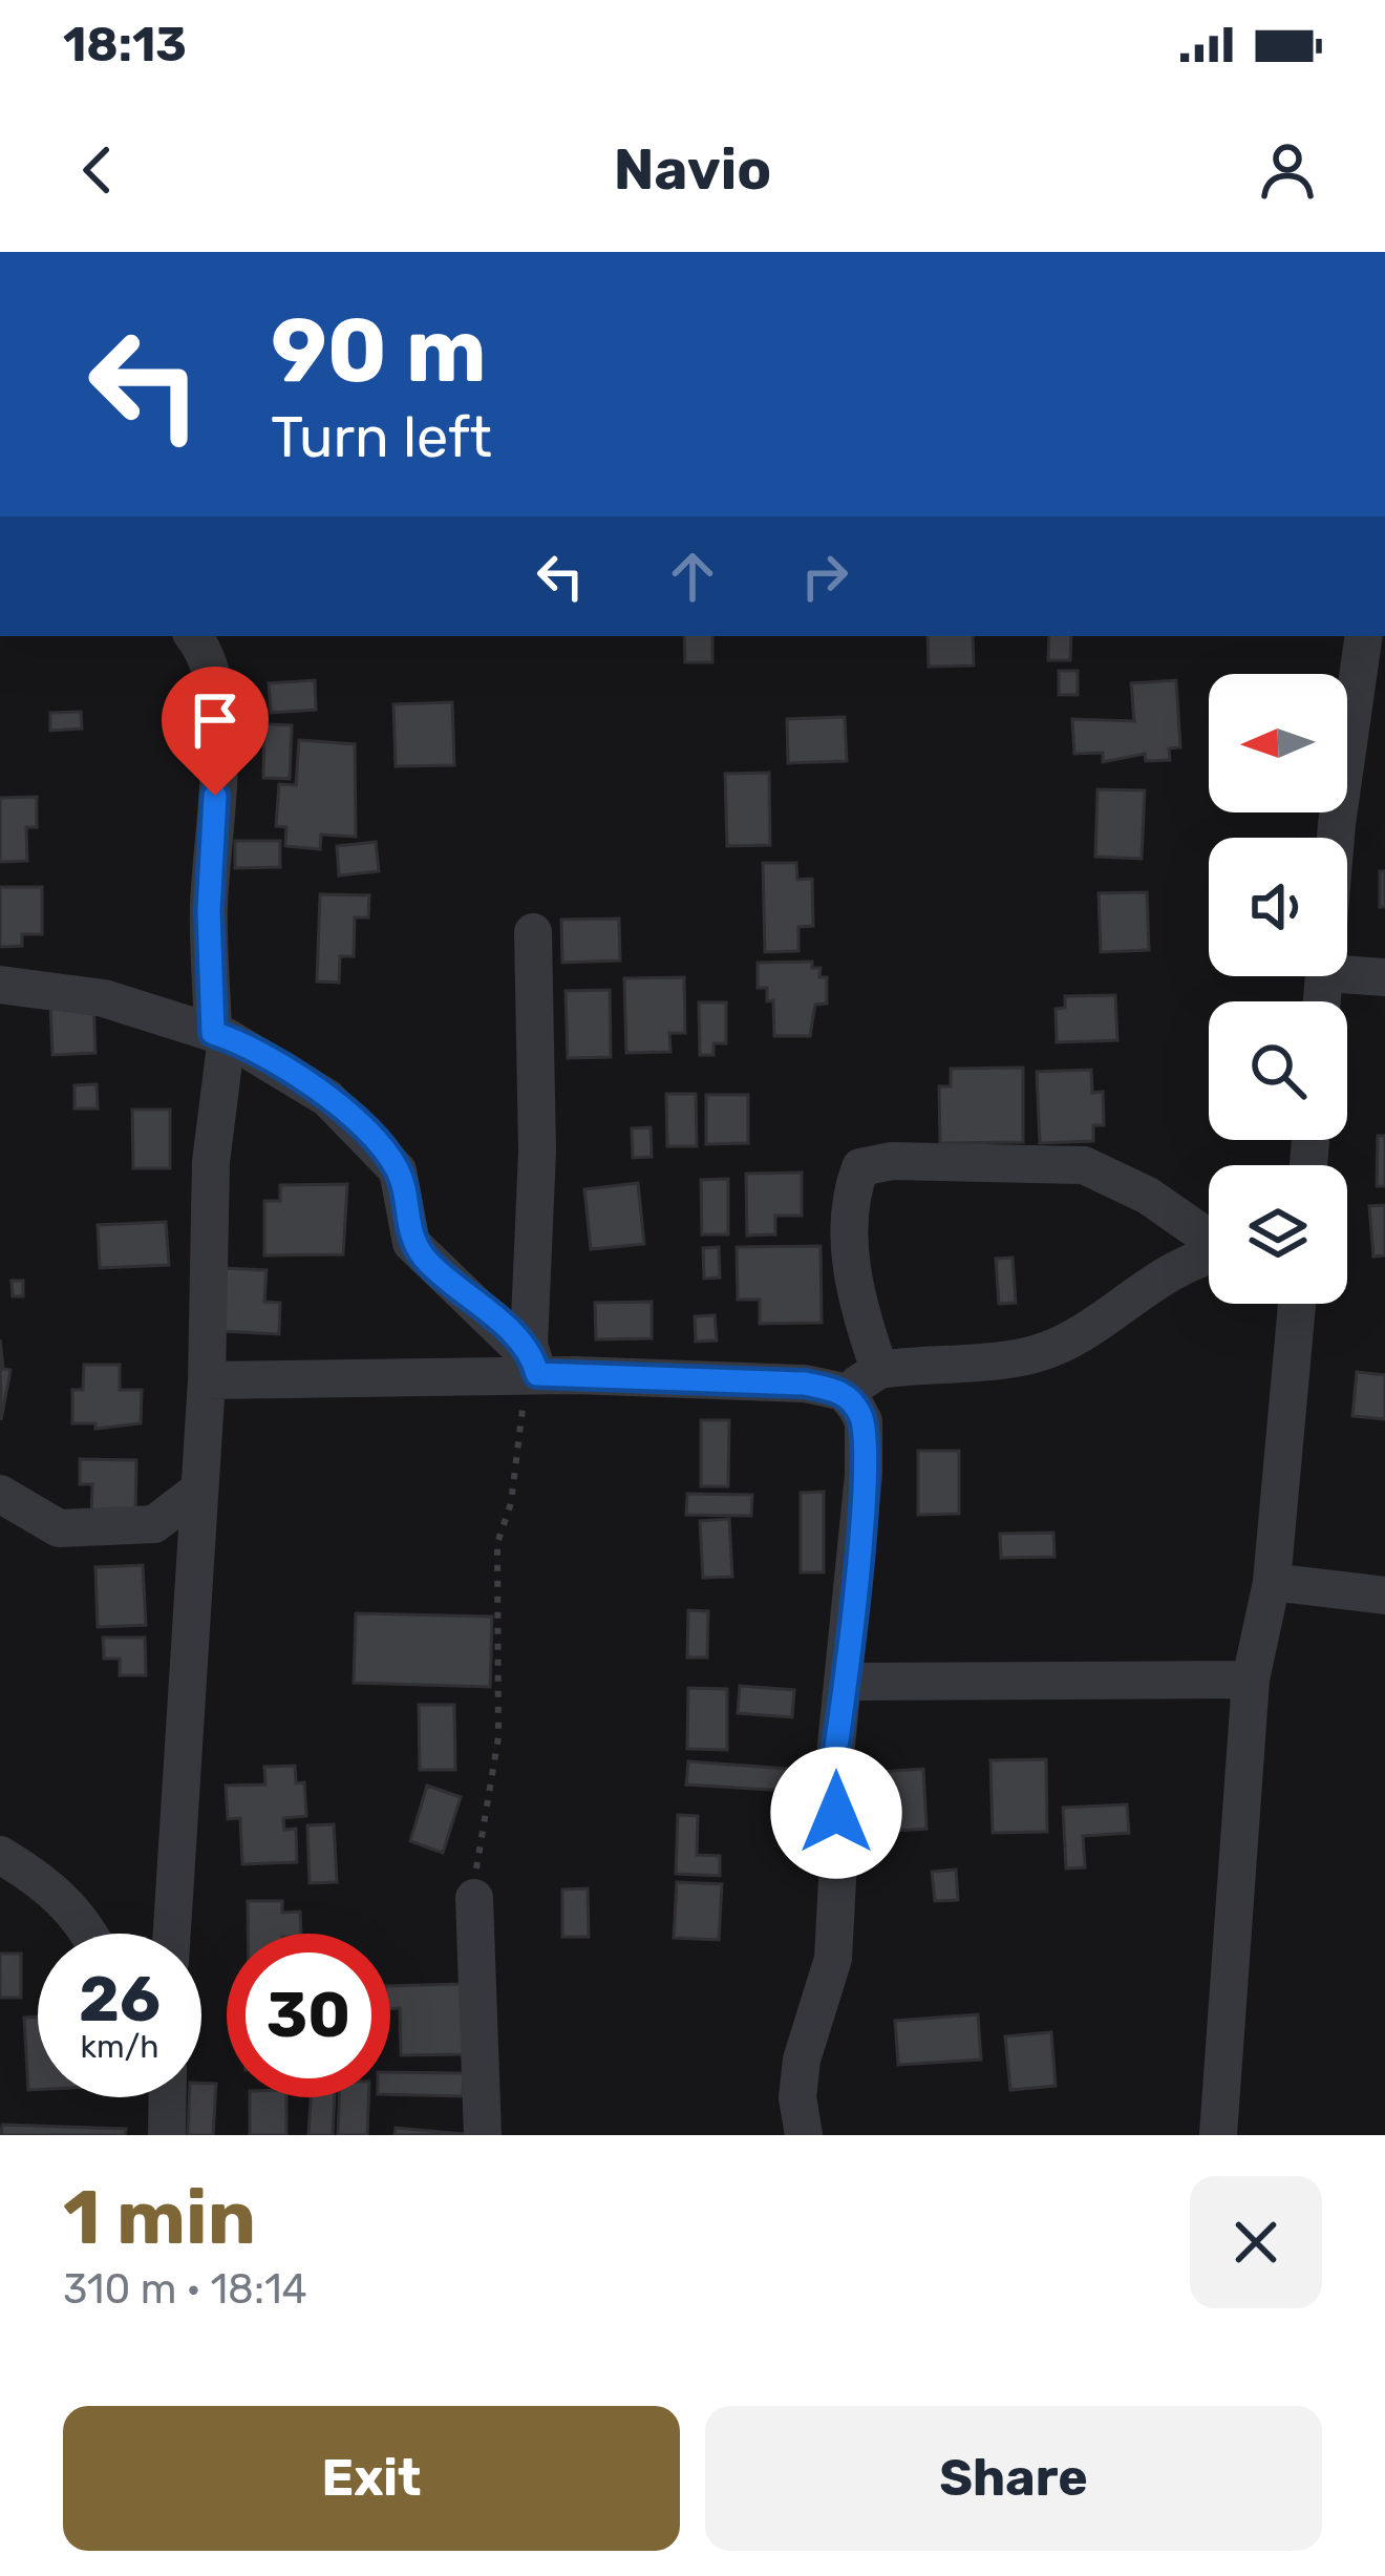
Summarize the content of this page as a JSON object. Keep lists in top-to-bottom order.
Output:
{
  "north": "left",
  "page": {
    "status": "18:13",
    "header": "Navio",
    "turn": ["90 m", "Turn left"],
    "speed": "26 km/h",
    "limit": "30",
    "heading": ["1 min", "310 m · 18:14"],
    "buttons": ["Exit", "Share"]
  }
}
